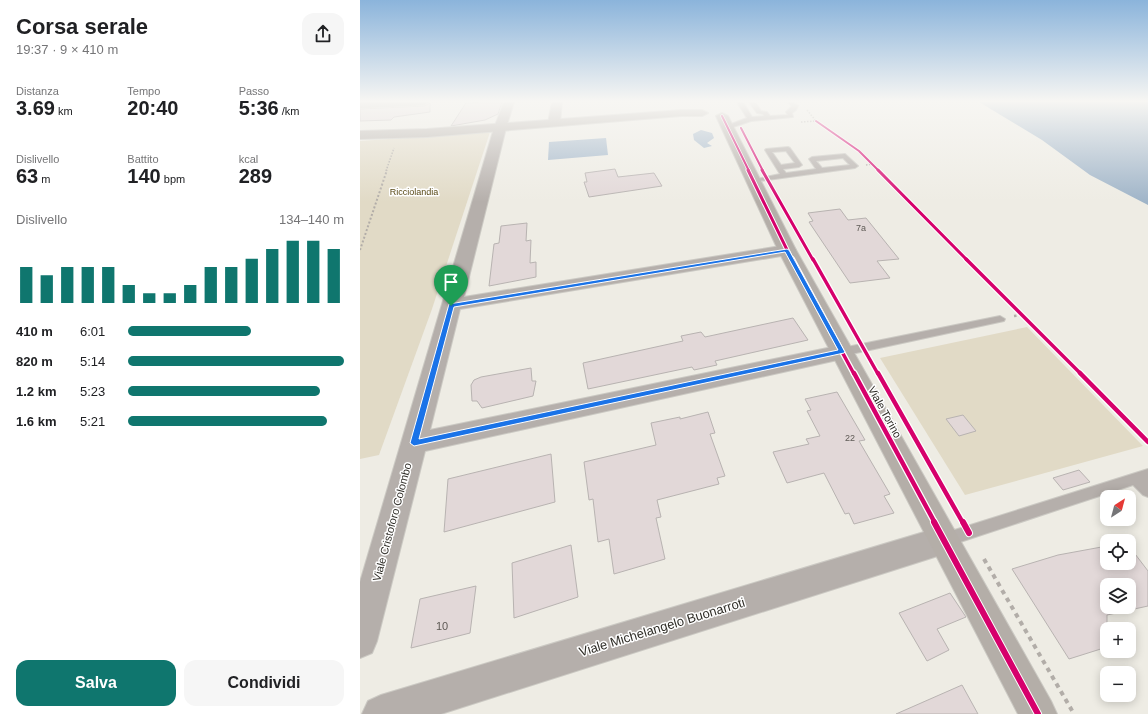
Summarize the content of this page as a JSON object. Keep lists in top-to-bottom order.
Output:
{
  "streets": {
    "street": ["Viale Torino", "Viale Cristoforo Colombo", "Viale Michelangelo Buonarroti"]
  },
  "crossings": [
    ["Viale Torino", "Viale Michelangelo Buonarroti"]
  ],
  "parks": ["Ricciolandia"],
  "house_numbers": ["7a", "22", "10"],
  "north": "top right",
  "page": {
    "heading": ["Corsa serale", "19:37 · 9 × 410 m"],
    "stats": [
      ["Distanza", "3.69 km"],
      ["Tempo", "20:40"],
      ["Passo", "5:36 /km"],
      ["Dislivello", "63 m"],
      ["Battito", "140 bpm"],
      ["kcal", "289"]
    ],
    "chart": ["Dislivello", "134–140 m"],
    "list": [
      {
        "name": "410 m",
        "note": "6:01"
      },
      {
        "name": "820 m",
        "note": "5:14"
      },
      {
        "name": "1.2 km",
        "note": "5:23"
      },
      {
        "name": "1.6 km",
        "note": "5:21"
      }
    ],
    "map_buttons": ["+", "−"],
    "buttons": ["Salva", "Condividi"]
  }
}
